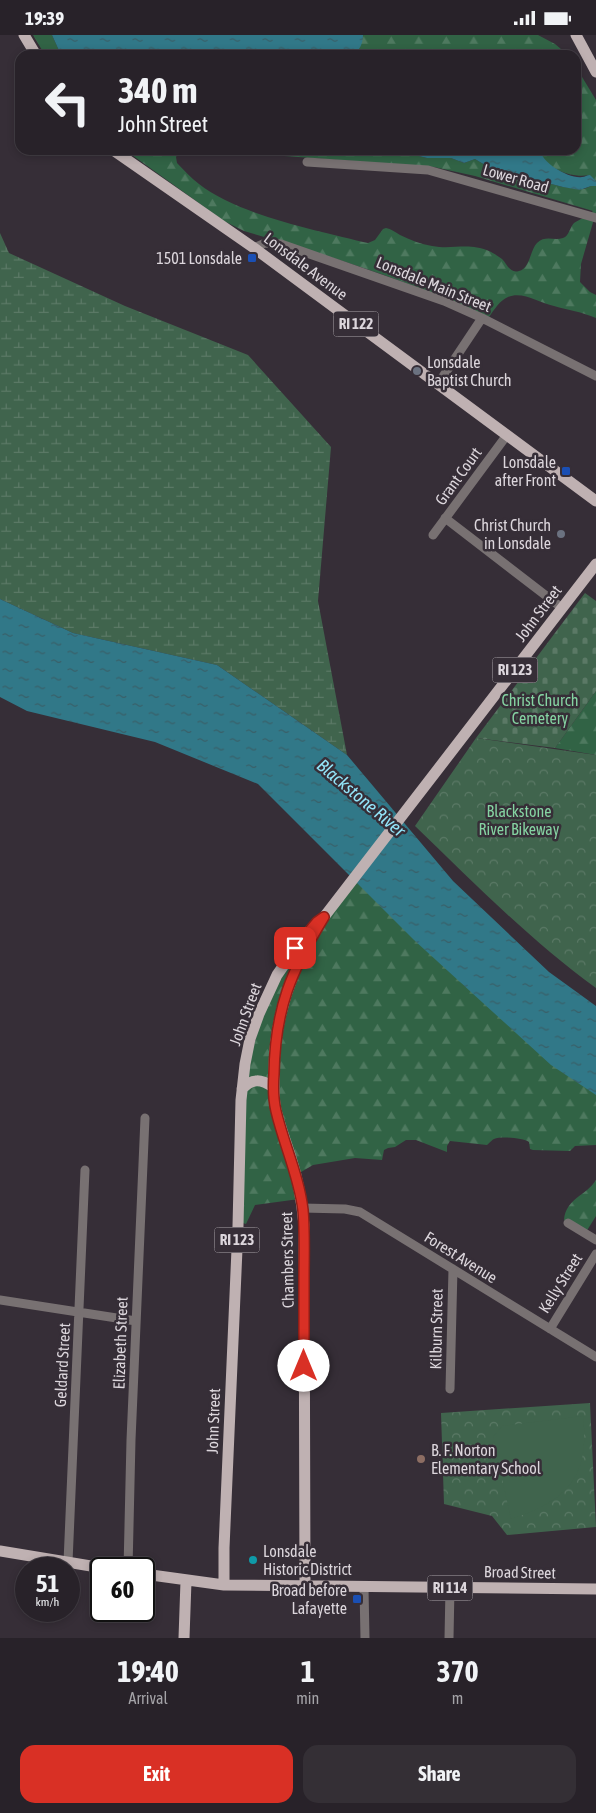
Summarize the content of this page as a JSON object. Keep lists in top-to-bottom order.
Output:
{
  "streets": {
    "main road": [
      "Lonsdale Avenue",
      "RI 122",
      "John Street",
      "RI 123",
      "Chambers Street",
      "Broad Street",
      "RI 114"
    ],
    "street": [
      "Lower Road",
      "Lonsdale Main Street",
      "Grant Court",
      "Forest Avenue",
      "Kelly Street",
      "Kilburn Street",
      "Elizabeth Street",
      "Geldard Street"
    ]
  },
  "crossings": [
    ["Lonsdale Avenue", "Lonsdale Main Street"],
    ["Lonsdale Avenue", "Grant Court"],
    ["John Street", "Chambers Street"],
    ["John Street", "Broad Street"],
    ["Forest Avenue", "Chambers Street"],
    ["Forest Avenue", "Kelly Street"],
    ["Forest Avenue", "Kilburn Street"],
    ["Chambers Street", "Broad Street"]
  ],
  "water": ["Blackstone River"],
  "parks": ["Christ Church Cemetery", "Blackstone River Bikeway"],
  "places": {
    "transit": ["1501 Lonsdale", "Lonsdale after Front", "Broad before Lafayette"],
    "other": [
      "Lonsdale Baptist Church",
      "Christ Church in Lonsdale",
      "B. F. Norton Elementary School",
      "Lonsdale Historic District"
    ]
  },
  "page": {
    "status": "19:39",
    "turn": ["340 m", "John Street"],
    "speed": "51 km/h",
    "limit": "60",
    "eta": [
      "19:40",
      "Arrival",
      "1",
      "min",
      "370",
      "m"
    ],
    "buttons": ["Exit", "Share"]
  }
}
